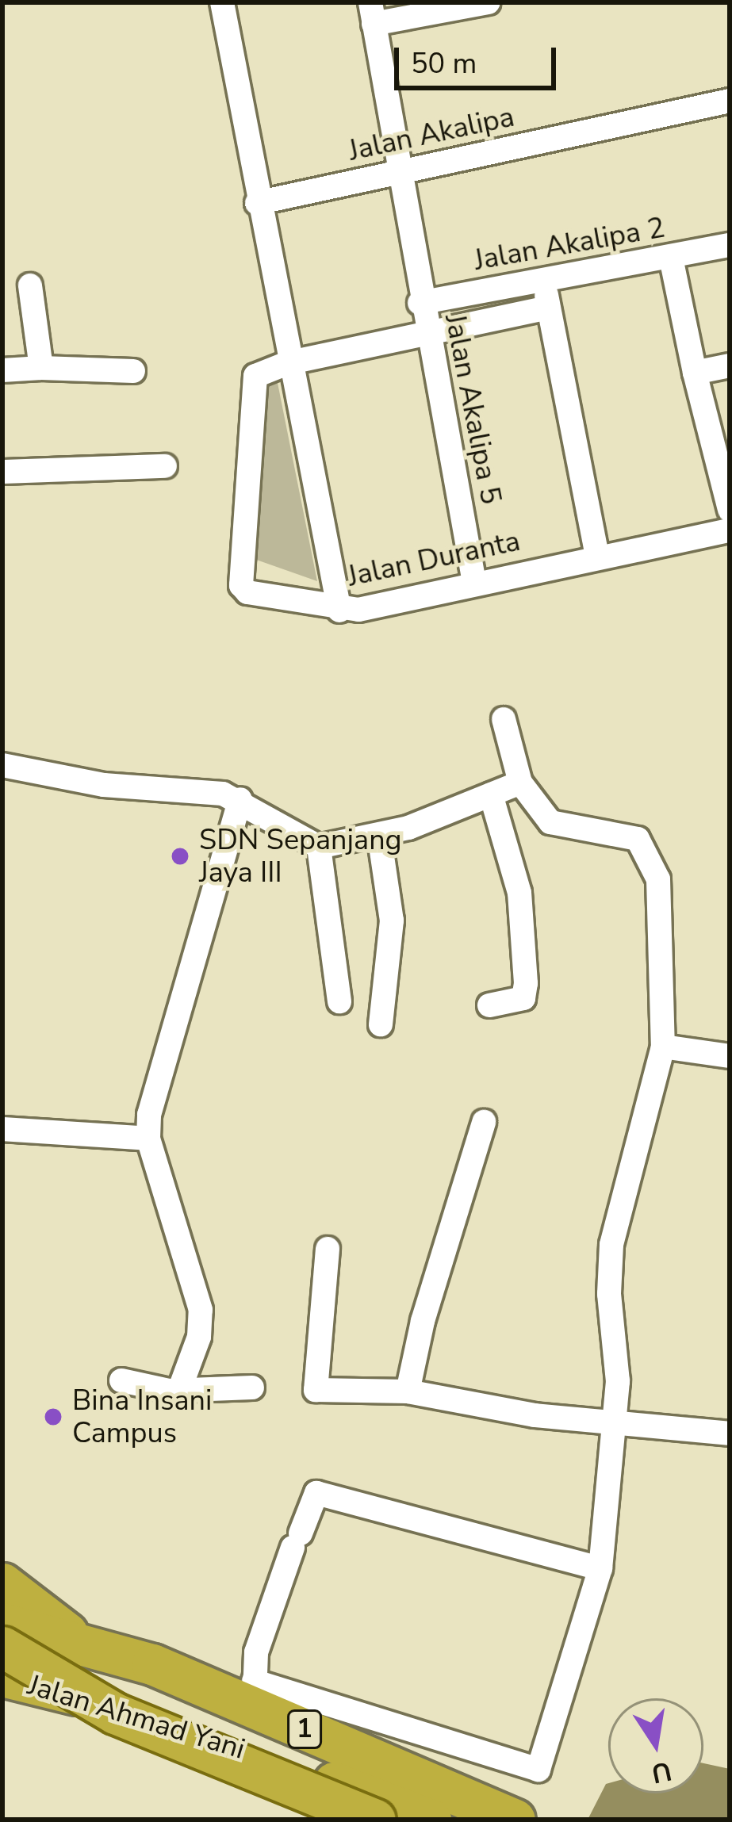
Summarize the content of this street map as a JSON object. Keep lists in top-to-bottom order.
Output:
{
  "streets": {
    "highway": ["Jalan Ahmad Yani", "1"],
    "street": [
      "Jalan Akalipa",
      "Jalan Akalipa 2",
      "Jalan Akalipa 5",
      "Jalan Duranta"
    ]
  },
  "crossings": [
    ["Jalan Akalipa", "Jalan Akalipa 5"],
    ["Jalan Akalipa 2", "Jalan Akalipa 5"],
    ["Jalan Akalipa 5", "Jalan Duranta"]
  ],
  "places": ["SDN Sepanjang Jaya III", "Bina Insani Campus"],
  "scale_bar": "50 m",
  "north": "bottom"
}
